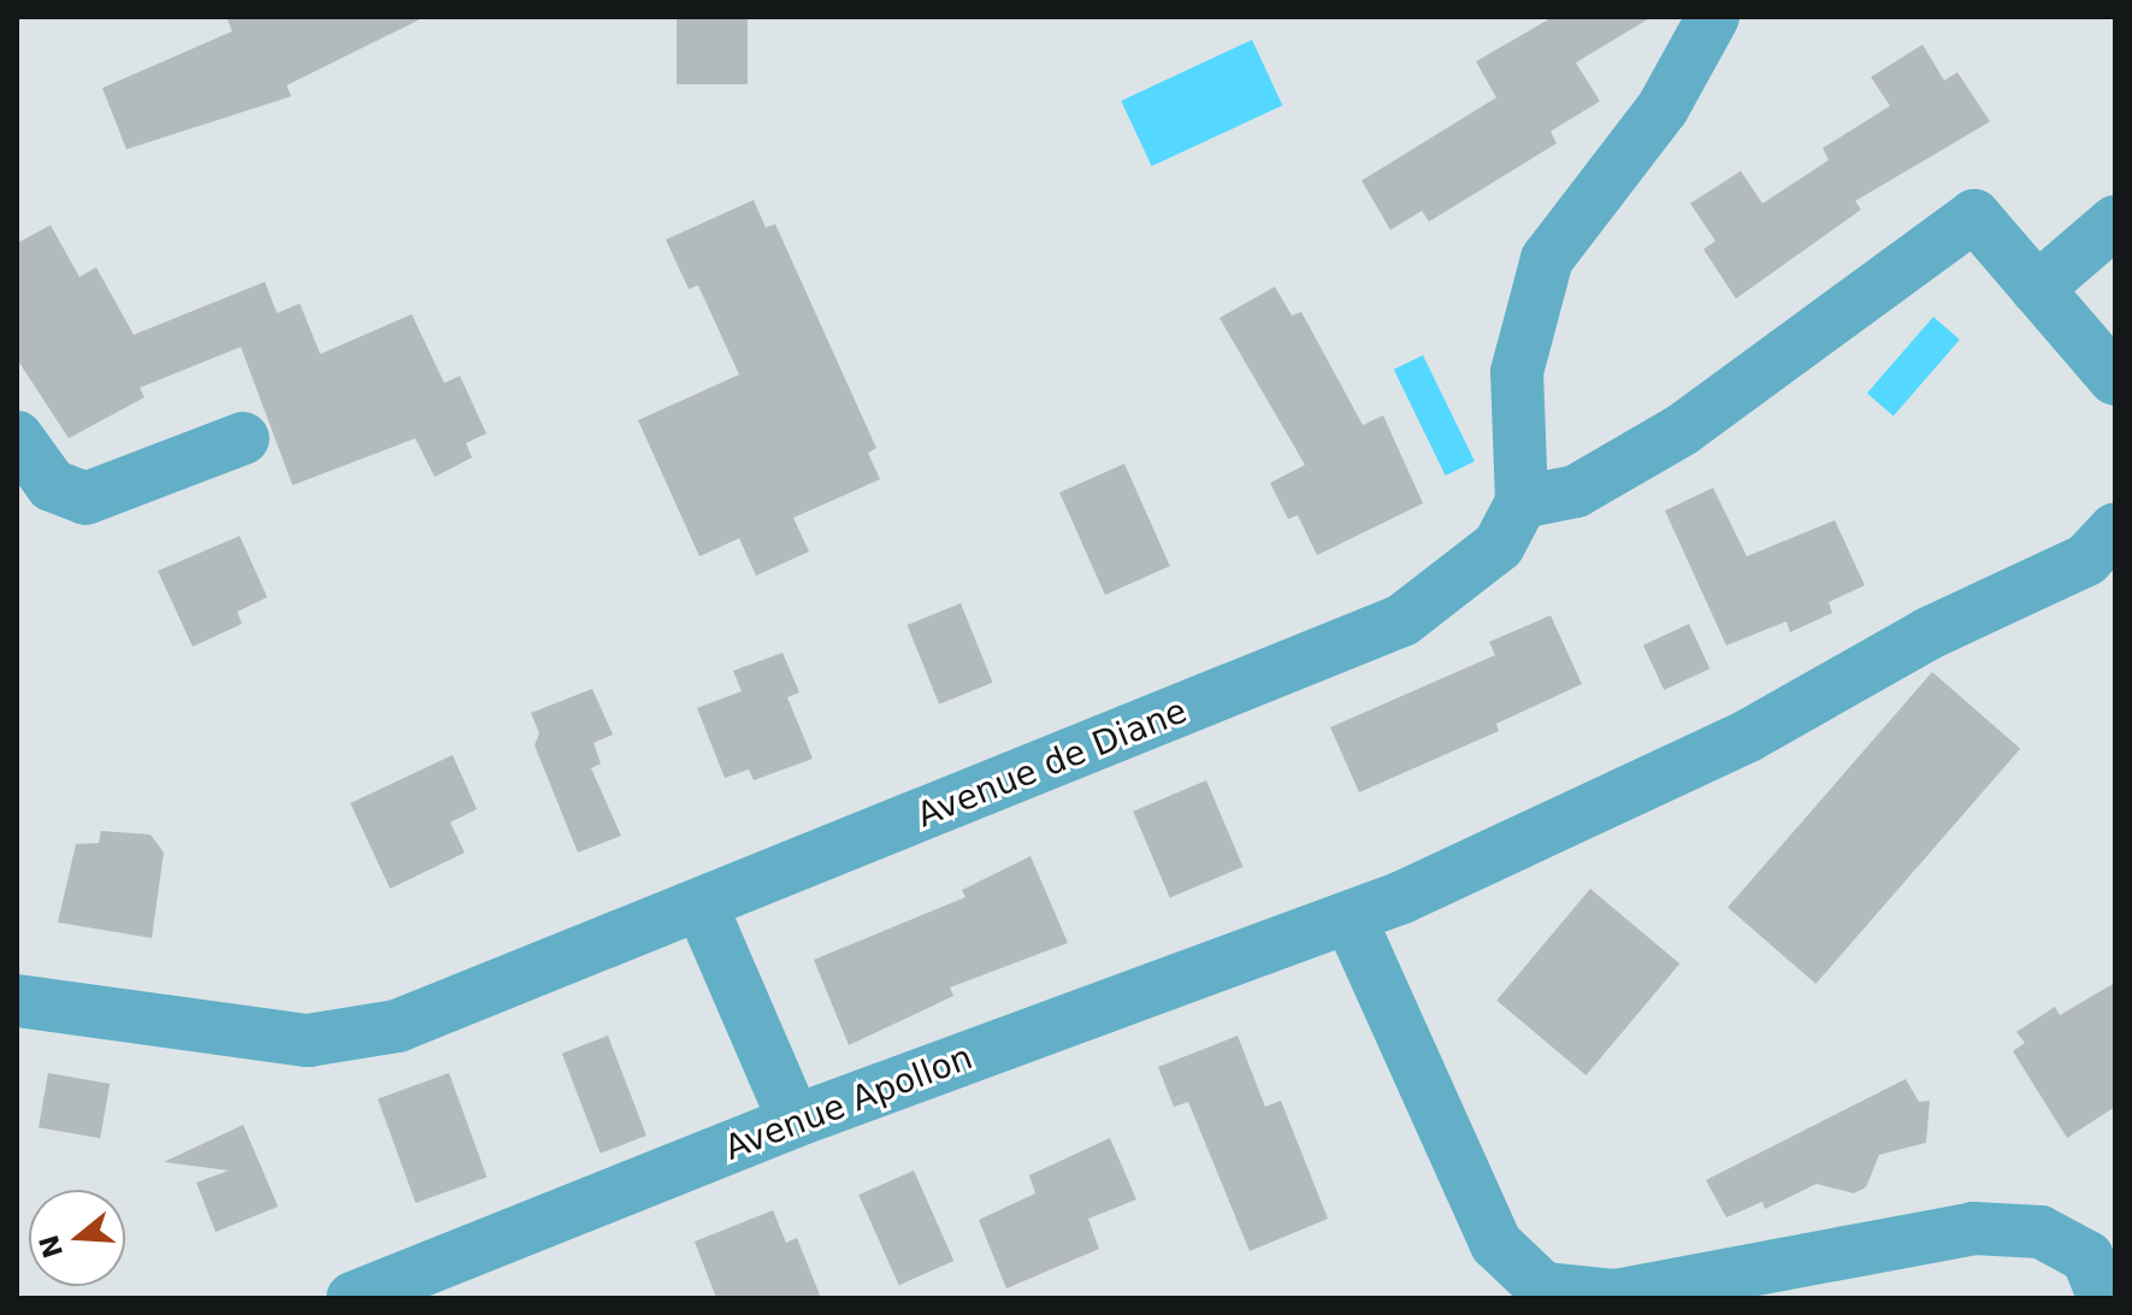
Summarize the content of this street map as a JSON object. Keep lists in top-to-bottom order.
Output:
{
  "streets": {
    "street": ["Avenue de Diane", "Avenue Apollon"]
  },
  "north": "left"
}
